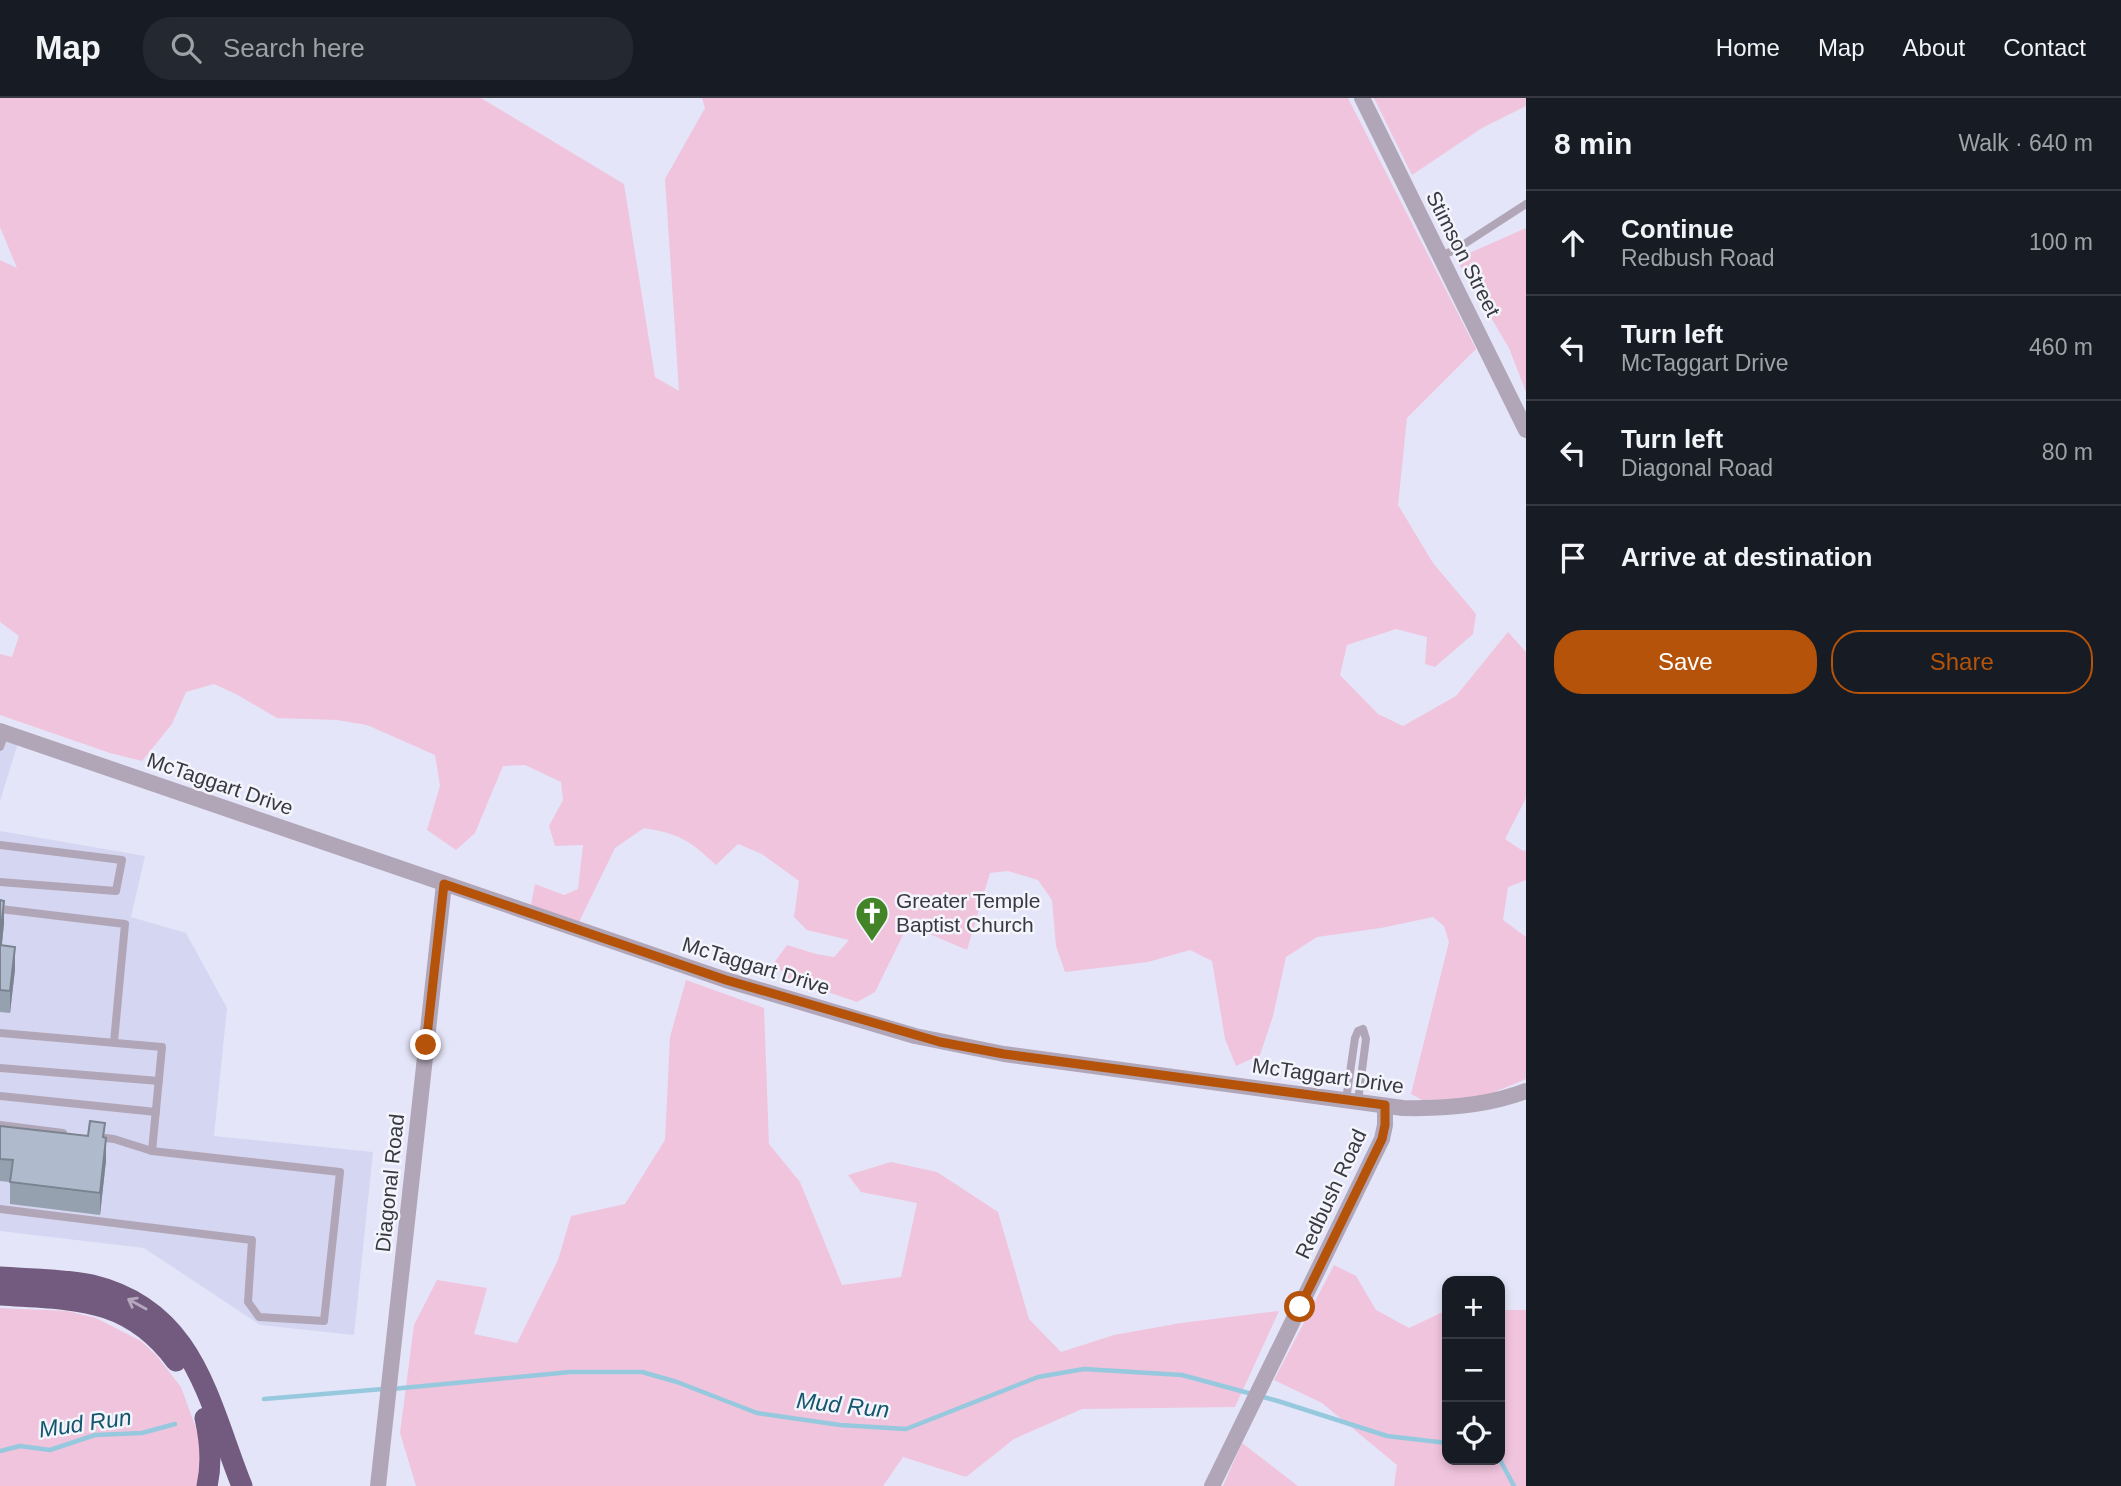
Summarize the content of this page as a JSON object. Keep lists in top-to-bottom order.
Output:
{
  "streets": {
    "street": [
      "Stimson Street",
      "McTaggart Drive",
      "Diagonal Road",
      "Redbush Road"
    ]
  },
  "crossings": [
    ["McTaggart Drive", "Diagonal Road"],
    ["McTaggart Drive", "Redbush Road"]
  ],
  "water": ["Mud Run"],
  "places": {
    "church": ["Greater Temple Baptist Church"]
  },
  "page": {
    "header": "Map",
    "search": "Search here",
    "nav": [
      "Home",
      "Map",
      "About",
      "Contact"
    ],
    "heading": ["8 min", "Walk · 640 m"],
    "list": [
      ["Continue", "Redbush Road", "100 m"],
      ["Turn left", "McTaggart Drive", "460 m"],
      ["Turn left", "Diagonal Road", "80 m"],
      "Arrive at destination"
    ],
    "buttons": ["Save", "Share"],
    "map_buttons": ["+", "−"]
  }
}
